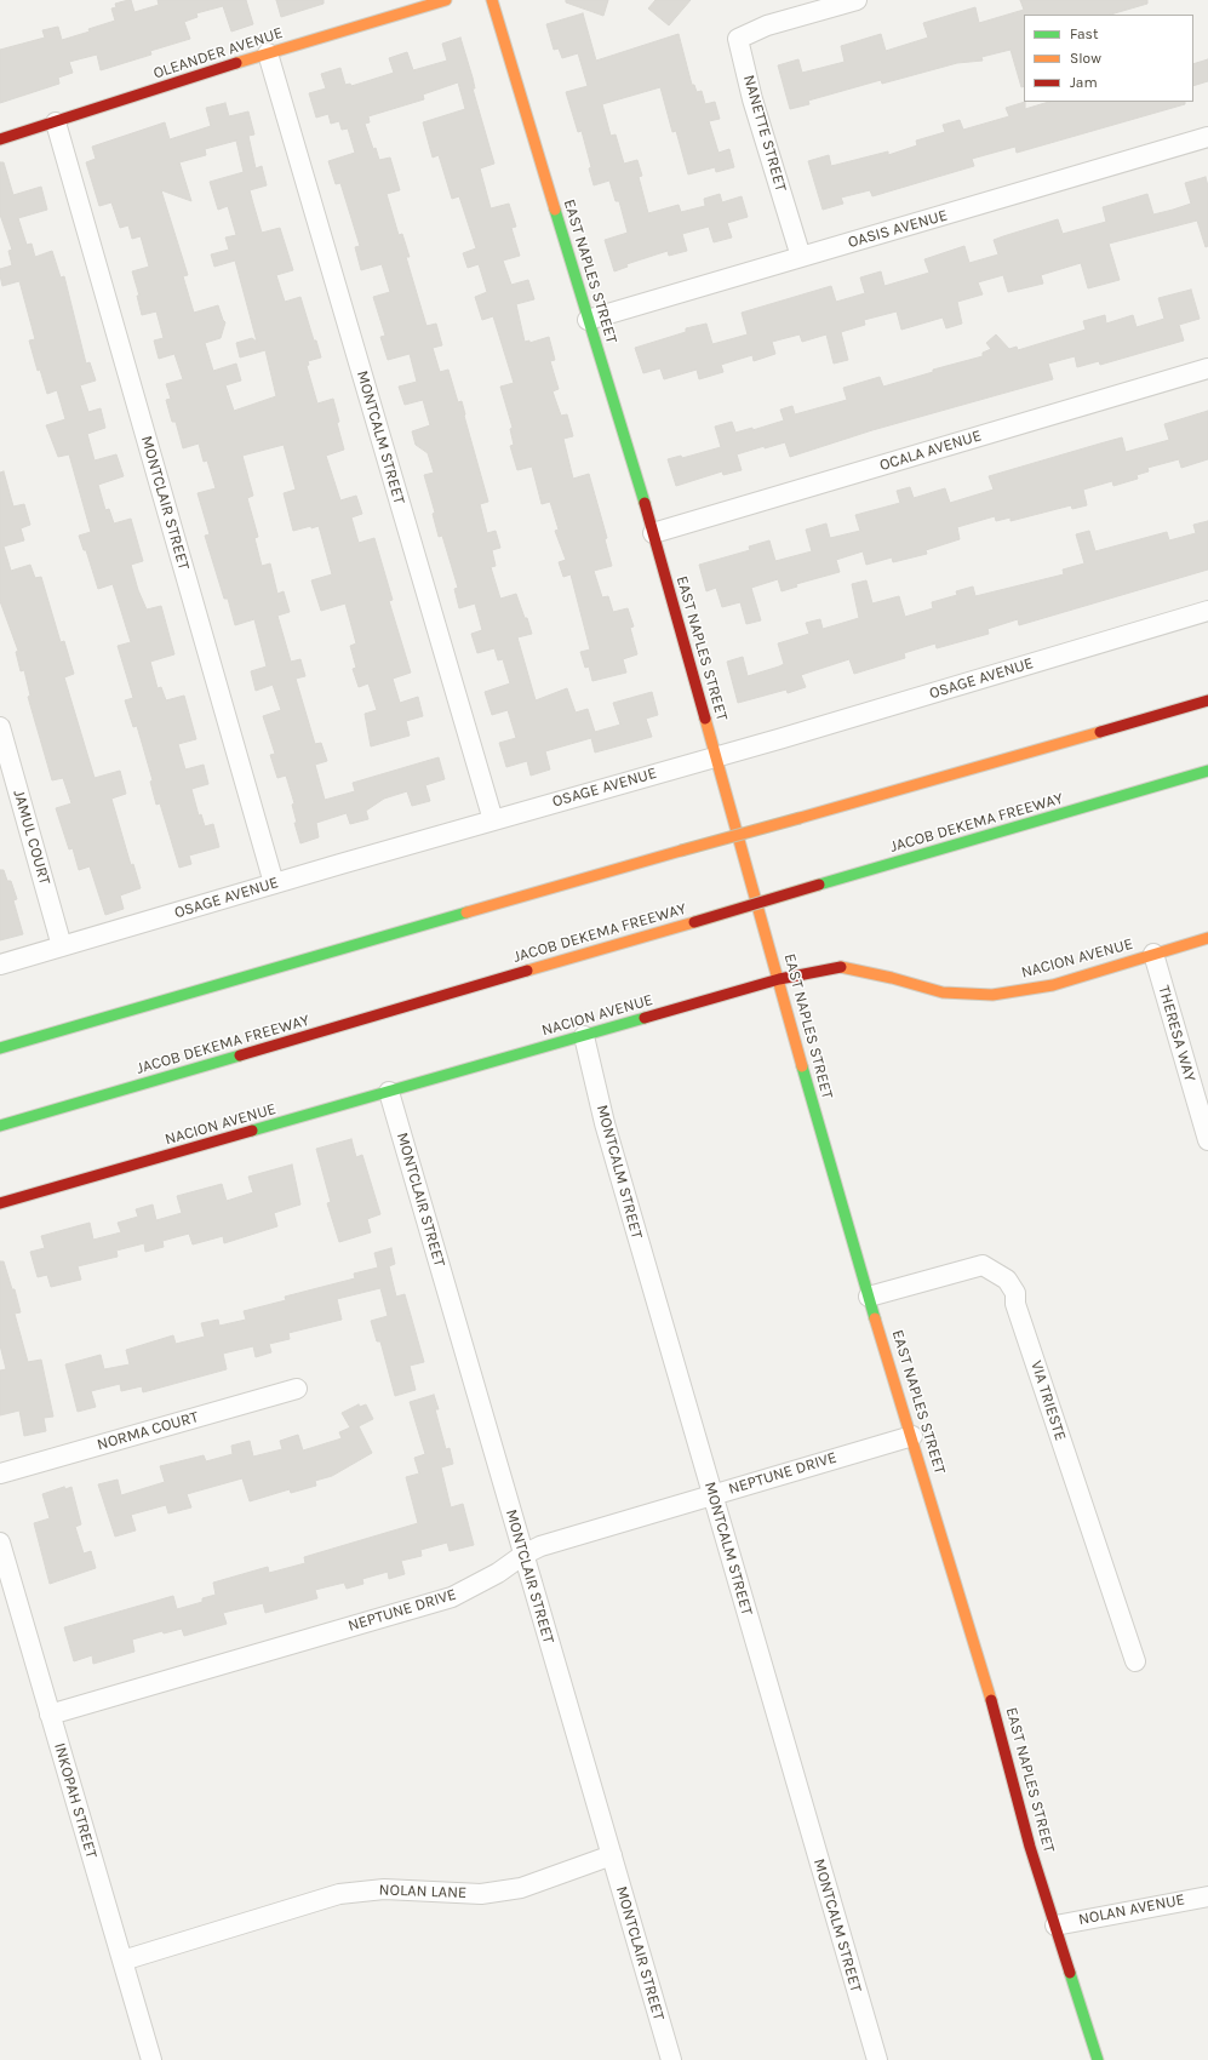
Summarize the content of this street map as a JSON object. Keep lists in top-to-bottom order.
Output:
{
  "streets": {
    "main road": [
      "OLEANDER AVENUE",
      "EAST NAPLES STREET",
      "JACOB DEKEMA FREEWAY",
      "NACION AVENUE"
    ],
    "street": [
      "NANETTE STREET",
      "OASIS AVENUE",
      "MONTCALM STREET",
      "OCALA AVENUE",
      "MONTCLAIR STREET",
      "OSAGE AVENUE",
      "JAMUL COURT",
      "THERESA WAY",
      "VIA TRIESTE",
      "NORMA COURT",
      "NEPTUNE DRIVE",
      "INKOPAH STREET",
      "NOLAN LANE",
      "NOLAN AVENUE"
    ]
  },
  "crossings": [
    ["OLEANDER AVENUE", "MONTCALM STREET"],
    ["OLEANDER AVENUE", "MONTCLAIR STREET"],
    ["NANETTE STREET", "OASIS AVENUE"],
    ["OASIS AVENUE", "EAST NAPLES STREET"],
    ["EAST NAPLES STREET", "OCALA AVENUE"],
    ["EAST NAPLES STREET", "OSAGE AVENUE"],
    ["EAST NAPLES STREET", "NACION AVENUE"],
    ["EAST NAPLES STREET", "VIA TRIESTE"],
    ["EAST NAPLES STREET", "NEPTUNE DRIVE"],
    ["EAST NAPLES STREET", "NOLAN AVENUE"],
    ["MONTCALM STREET", "OSAGE AVENUE"],
    ["MONTCALM STREET", "NACION AVENUE"],
    ["MONTCALM STREET", "NEPTUNE DRIVE"],
    ["MONTCLAIR STREET", "OSAGE AVENUE"],
    ["MONTCLAIR STREET", "NACION AVENUE"],
    ["MONTCLAIR STREET", "NEPTUNE DRIVE"],
    ["MONTCLAIR STREET", "NOLAN LANE"],
    ["OSAGE AVENUE", "JAMUL COURT"],
    ["NACION AVENUE", "THERESA WAY"],
    ["NEPTUNE DRIVE", "INKOPAH STREET"],
    ["INKOPAH STREET", "NOLAN LANE"]
  ],
  "legend": ["Fast", "Slow", "Jam"]
}
